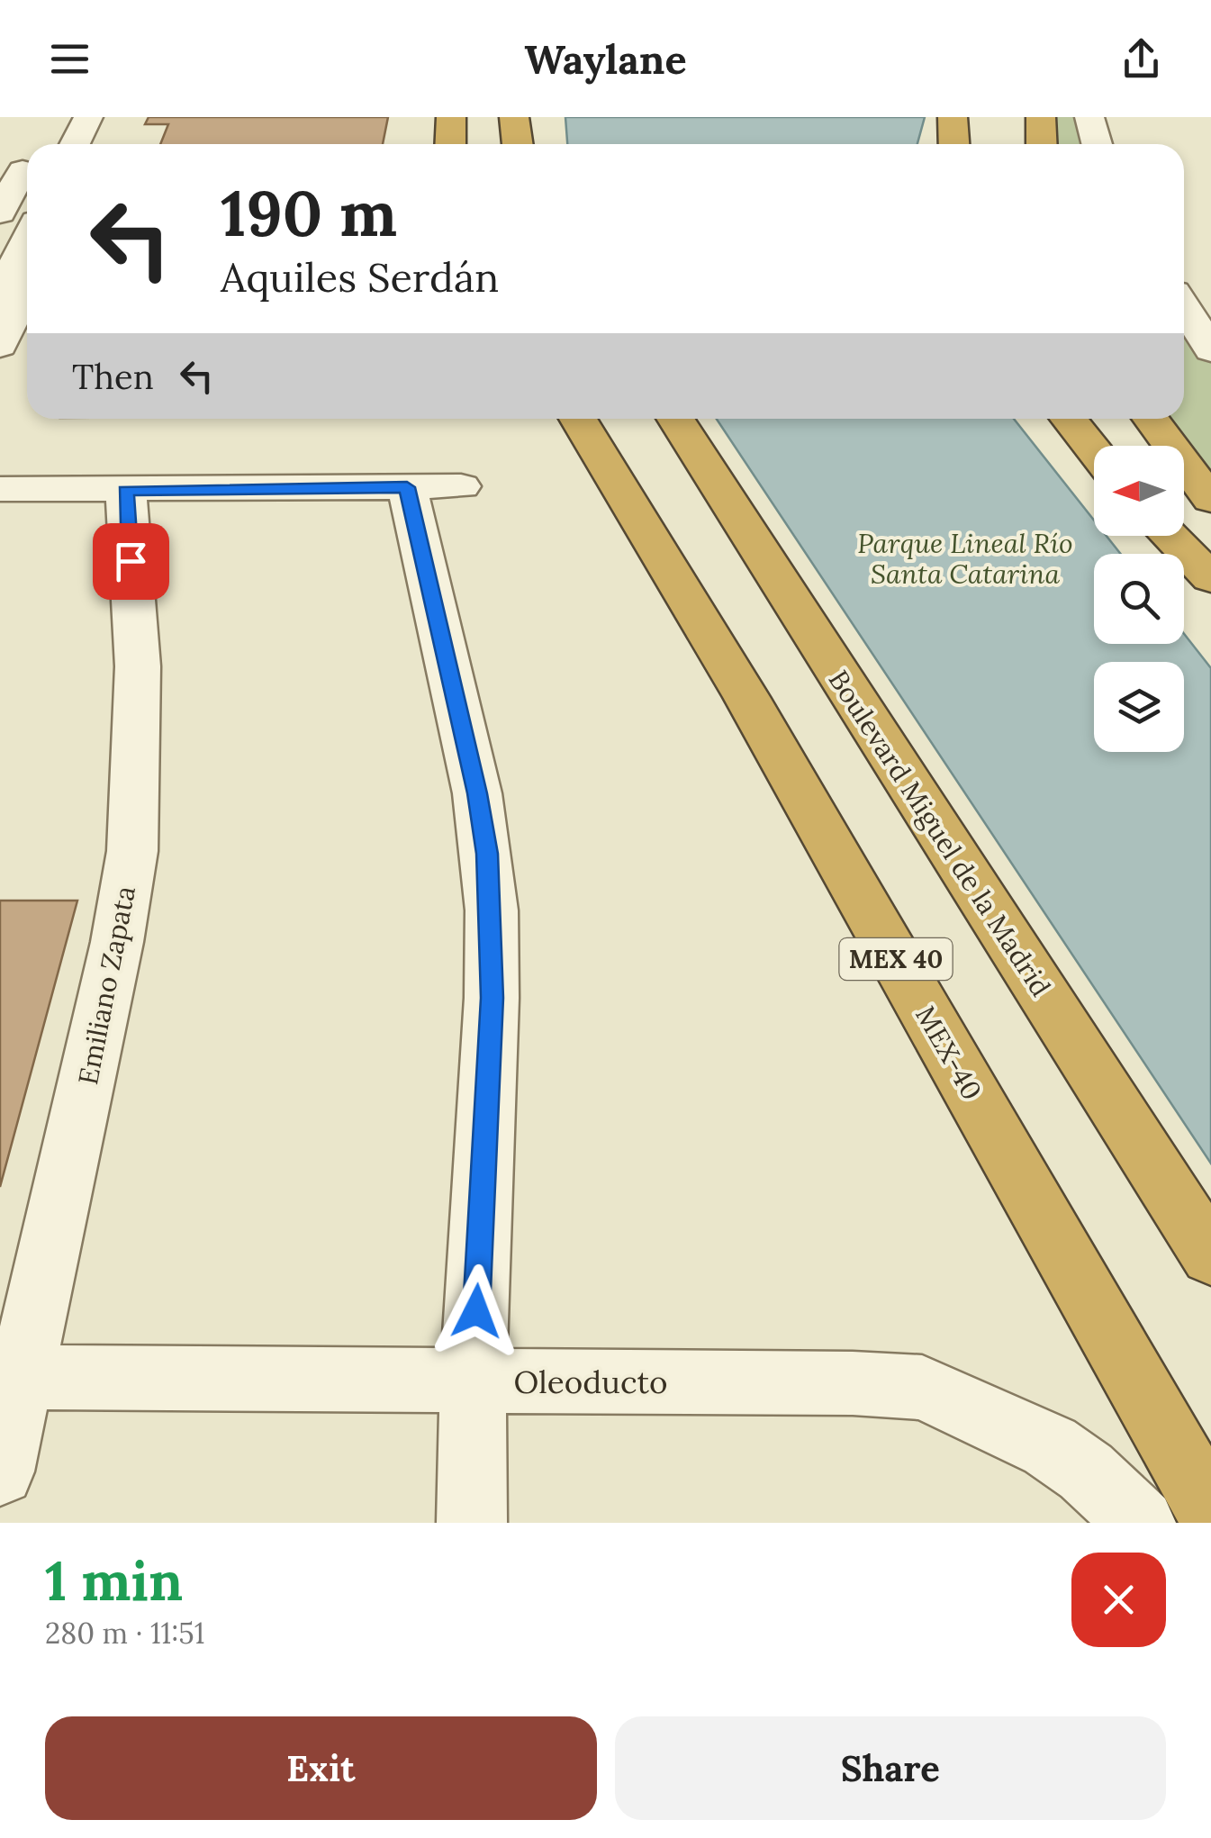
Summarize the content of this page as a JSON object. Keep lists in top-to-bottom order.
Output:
{
  "streets": {
    "highway": ["Boulevard Miguel de la Madrid", "MEX 40", "MEX-40"],
    "street": ["Emiliano Zapata", "Oleoducto"]
  },
  "crossings": [
    ["Emiliano Zapata", "Oleoducto"]
  ],
  "parks": ["Parque Lineal Río Santa Catarina"],
  "north": "left",
  "page": {
    "header": "Waylane",
    "turn": ["190 m", "Aquiles Serdán"],
    "then": "Then",
    "heading": ["1 min", "280 m · 11:51"],
    "buttons": ["Exit", "Share"]
  }
}
